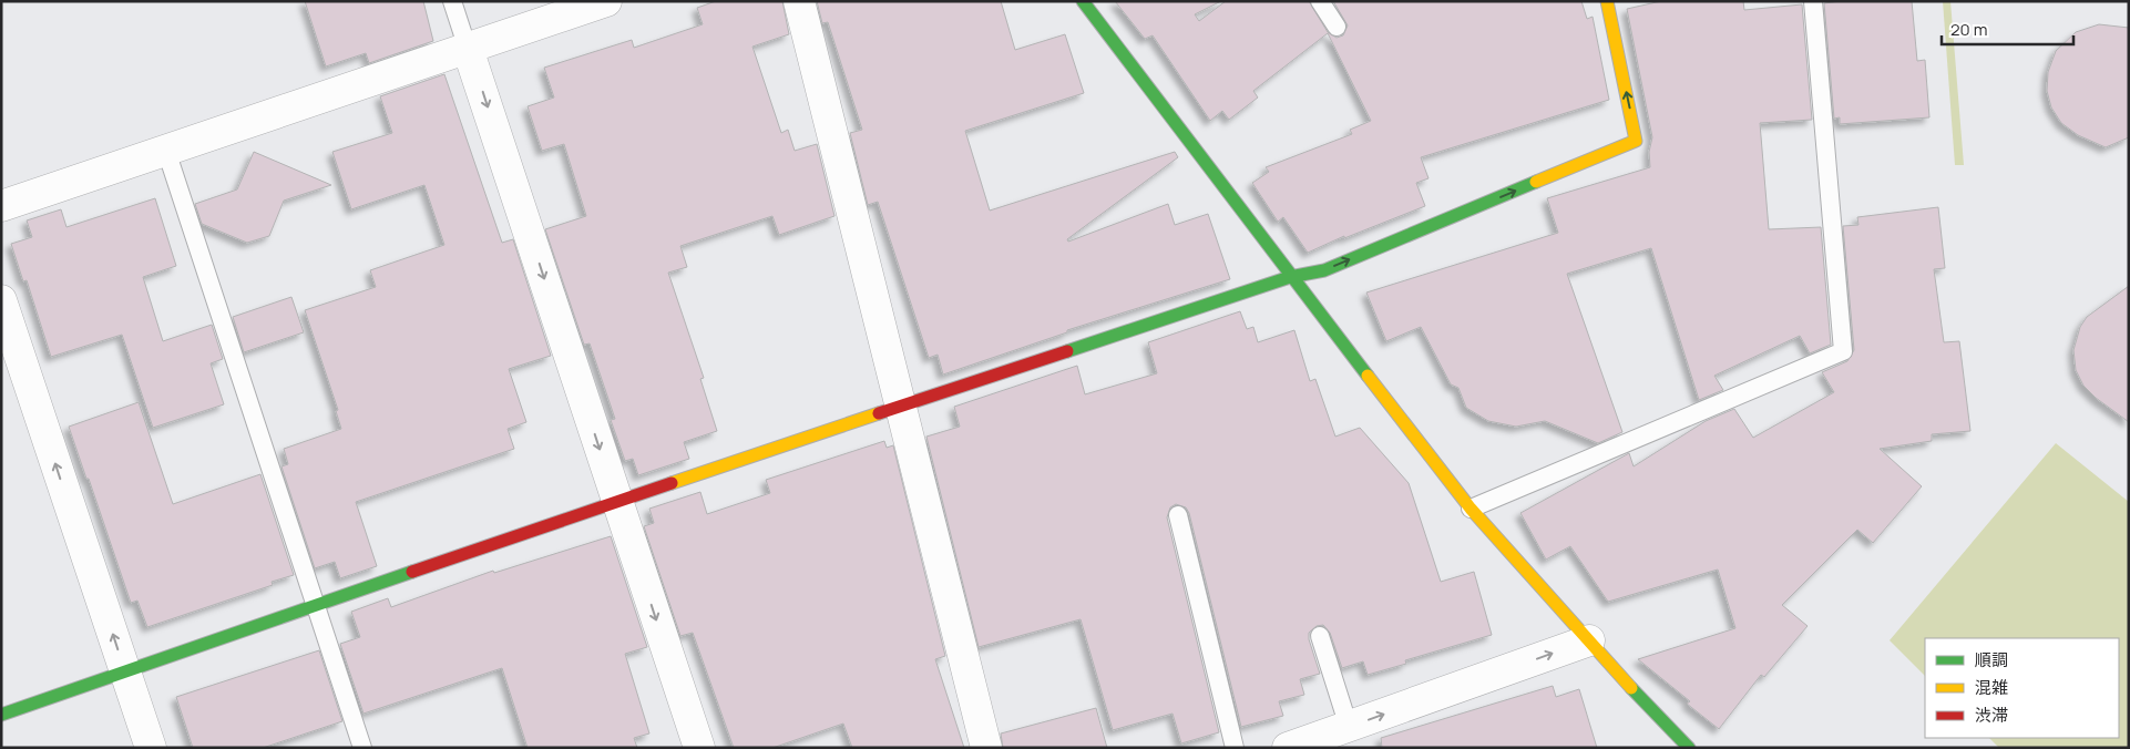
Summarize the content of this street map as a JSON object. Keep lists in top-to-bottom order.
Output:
{
  "legend": ["順調", "混雑", "渋滞"],
  "scale_bar": "20 m"
}
